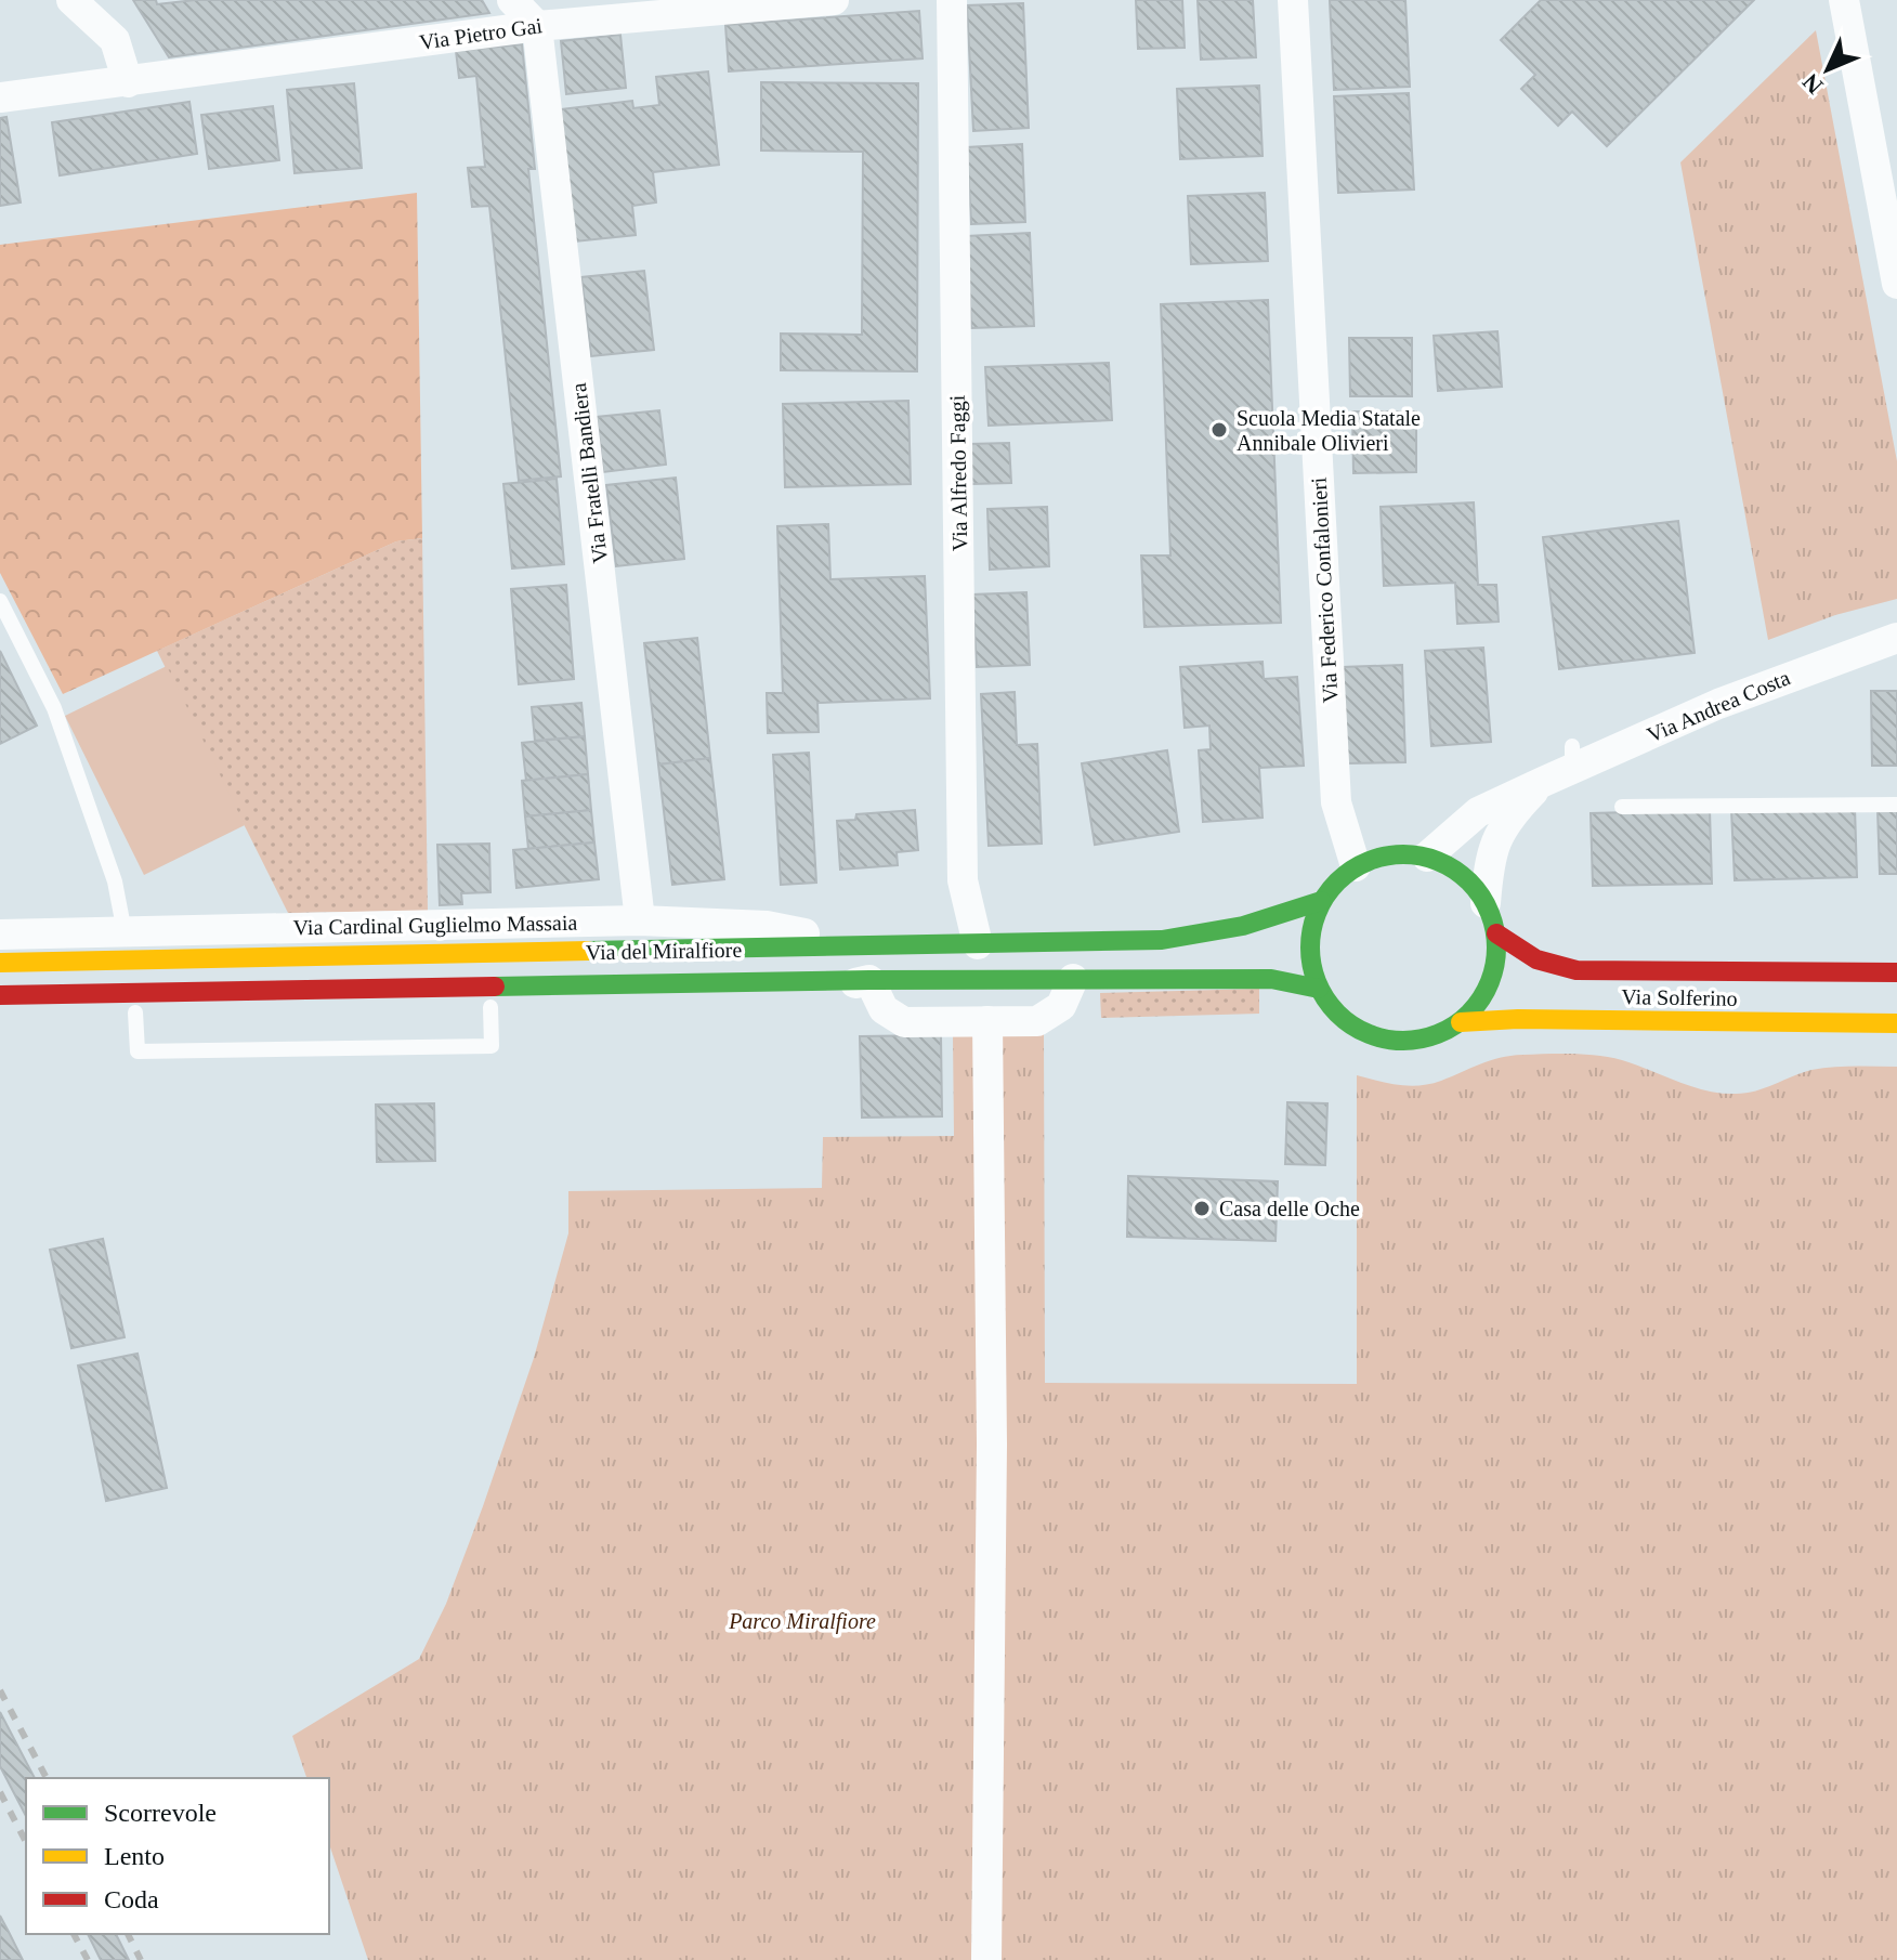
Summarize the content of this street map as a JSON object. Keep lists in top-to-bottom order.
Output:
{
  "streets": {
    "main road": ["Via del Miralfiore", "Via Solferino"],
    "street": [
      "Via Pietro Gai",
      "Via Fratelli Bandiera",
      "Via Alfredo Faggi",
      "Via Federico Confalonieri",
      "Via Andrea Costa",
      "Via Cardinal Guglielmo Massaia"
    ]
  },
  "crossings": [
    ["Via Pietro Gai", "Via Fratelli Bandiera"],
    ["Via Fratelli Bandiera", "Via Cardinal Guglielmo Massaia"],
    ["Via Alfredo Faggi", "Via del Miralfiore"],
    ["Via Federico Confalonieri", "Via Andrea Costa"],
    ["Via Federico Confalonieri", "Via del Miralfiore"],
    ["Via Federico Confalonieri", "Via Solferino"],
    ["Via Andrea Costa", "Via del Miralfiore"],
    ["Via Andrea Costa", "Via Solferino"],
    ["Via Cardinal Guglielmo Massaia", "Via del Miralfiore"],
    ["Via del Miralfiore", "Via Solferino"]
  ],
  "parks": ["Parco Miralfiore"],
  "places": ["Scuola Media Statale Annibale Olivieri", "Casa delle Oche"],
  "legend": ["Scorrevole", "Lento", "Coda"],
  "north": "bottom left"
}
